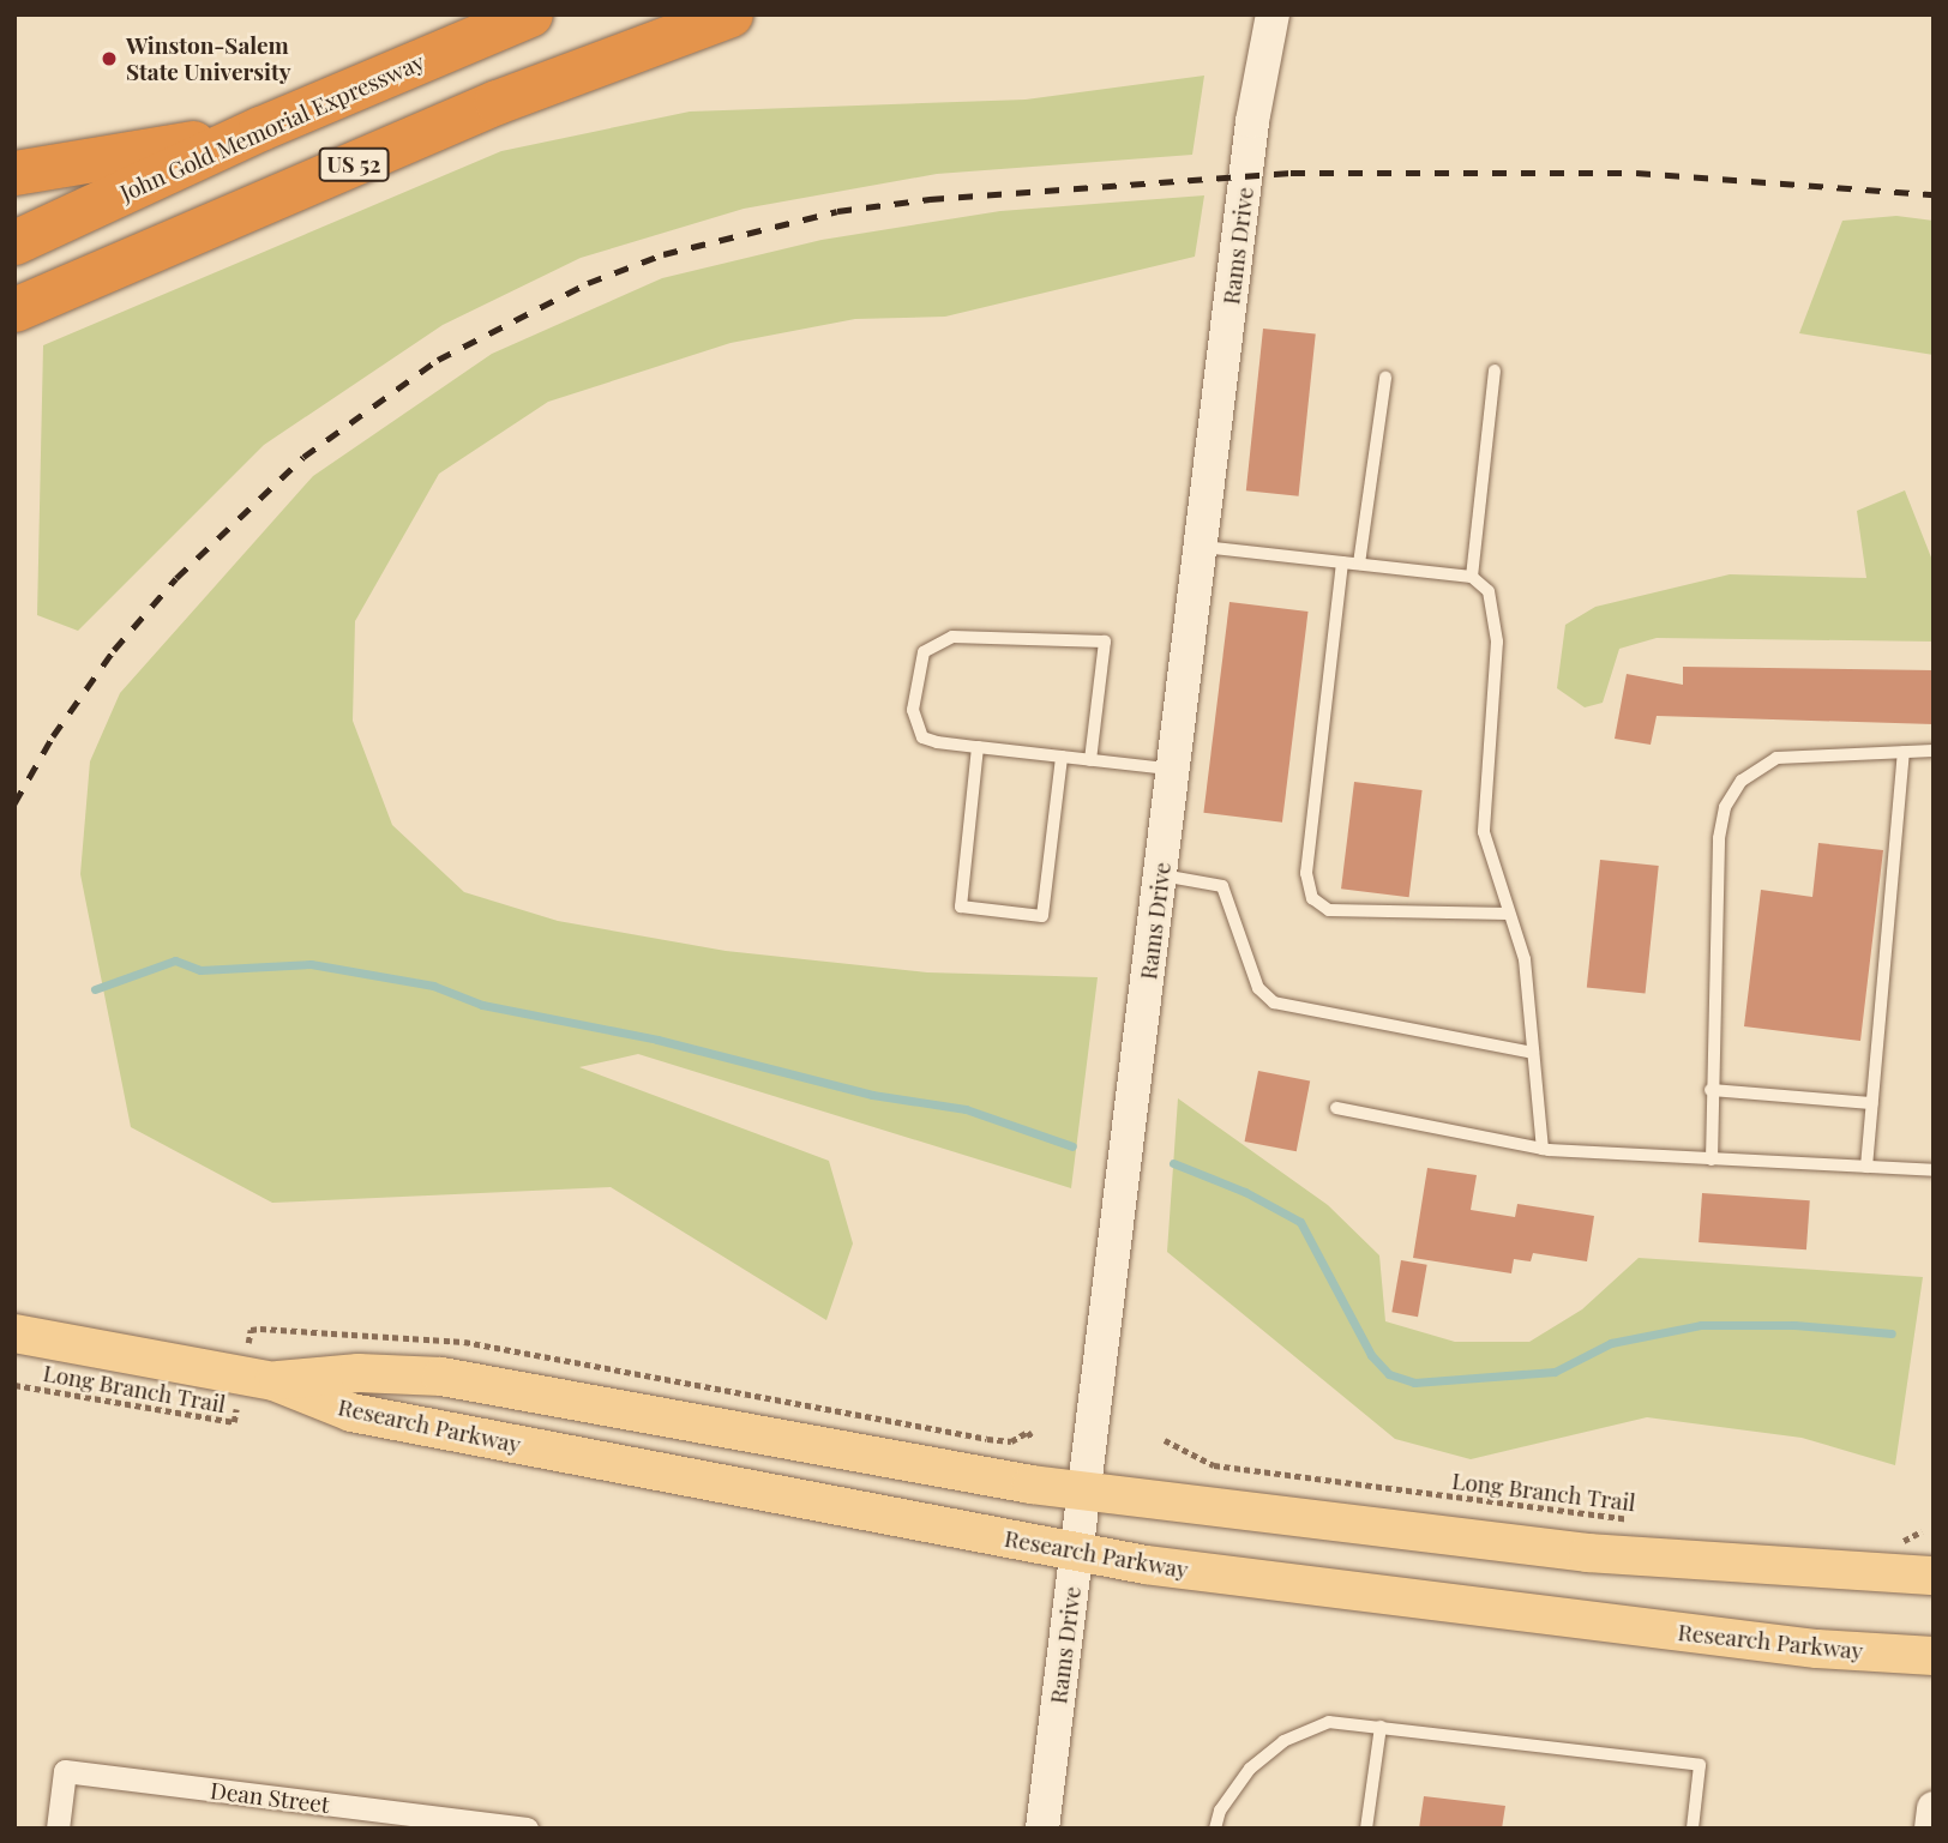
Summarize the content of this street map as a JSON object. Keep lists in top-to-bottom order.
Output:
{
  "streets": {
    "highway": ["John Gold Memorial Expressway", "US 52"],
    "main road": ["Rams Drive", "Research Parkway"],
    "street": ["Dean Street"],
    "path": ["Long Branch Trail"]
  },
  "crossings": [
    ["Rams Drive", "Research Parkway"]
  ],
  "places": ["Winston-Salem State University"]
}
